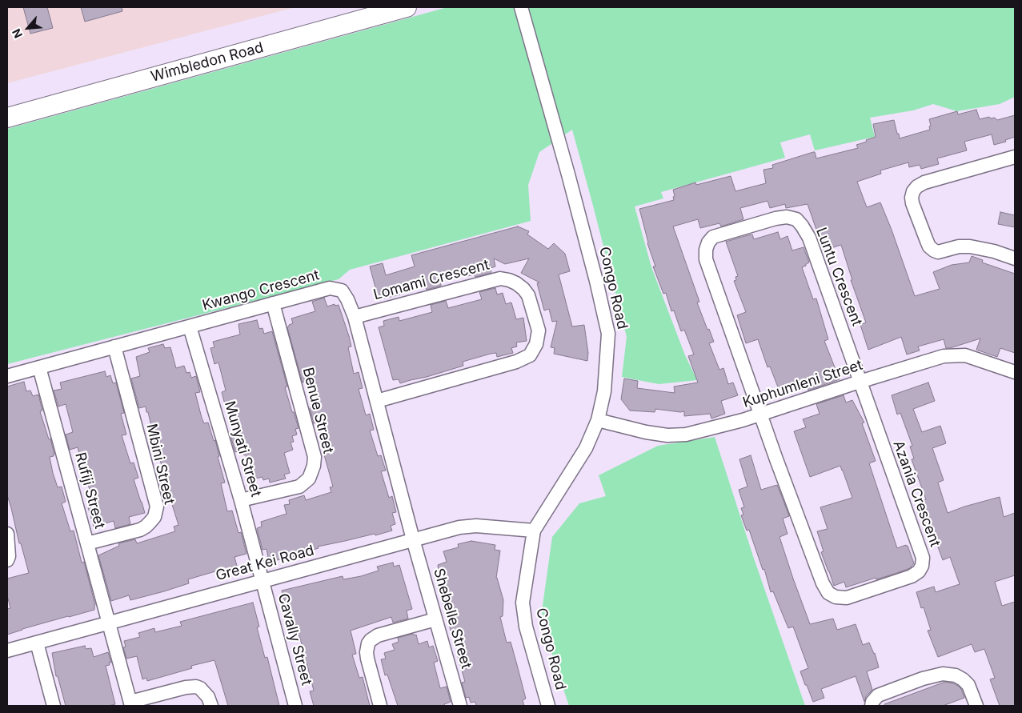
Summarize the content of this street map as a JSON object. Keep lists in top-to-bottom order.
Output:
{
  "streets": {
    "main road": ["Wimbledon Road"],
    "street": [
      "Luntu Crescent",
      "Lomami Crescent",
      "Congo Road",
      "Kwango Crescent",
      "Kuphumleni Street",
      "Benue Street",
      "Munyati Street",
      "Mbini Street",
      "Rufiji Street",
      "Azania Crescent",
      "Great Kei Road",
      "Shebelle Street",
      "Cavally Street"
    ]
  },
  "crossings": [
    ["Luntu Crescent", "Kuphumleni Street"],
    ["Luntu Crescent", "Azania Crescent"],
    ["Lomami Crescent", "Kwango Crescent"],
    ["Congo Road", "Kuphumleni Street"],
    ["Congo Road", "Great Kei Road"],
    ["Kwango Crescent", "Benue Street"],
    ["Kwango Crescent", "Munyati Street"],
    ["Kwango Crescent", "Mbini Street"],
    ["Kwango Crescent", "Rufiji Street"],
    ["Kwango Crescent", "Great Kei Road"],
    ["Kwango Crescent", "Shebelle Street"],
    ["Kuphumleni Street", "Azania Crescent"],
    ["Benue Street", "Munyati Street"],
    ["Munyati Street", "Great Kei Road"],
    ["Munyati Street", "Cavally Street"],
    ["Mbini Street", "Rufiji Street"],
    ["Rufiji Street", "Great Kei Road"],
    ["Great Kei Road", "Shebelle Street"],
    ["Great Kei Road", "Cavally Street"]
  ],
  "north": "bottom left"
}
